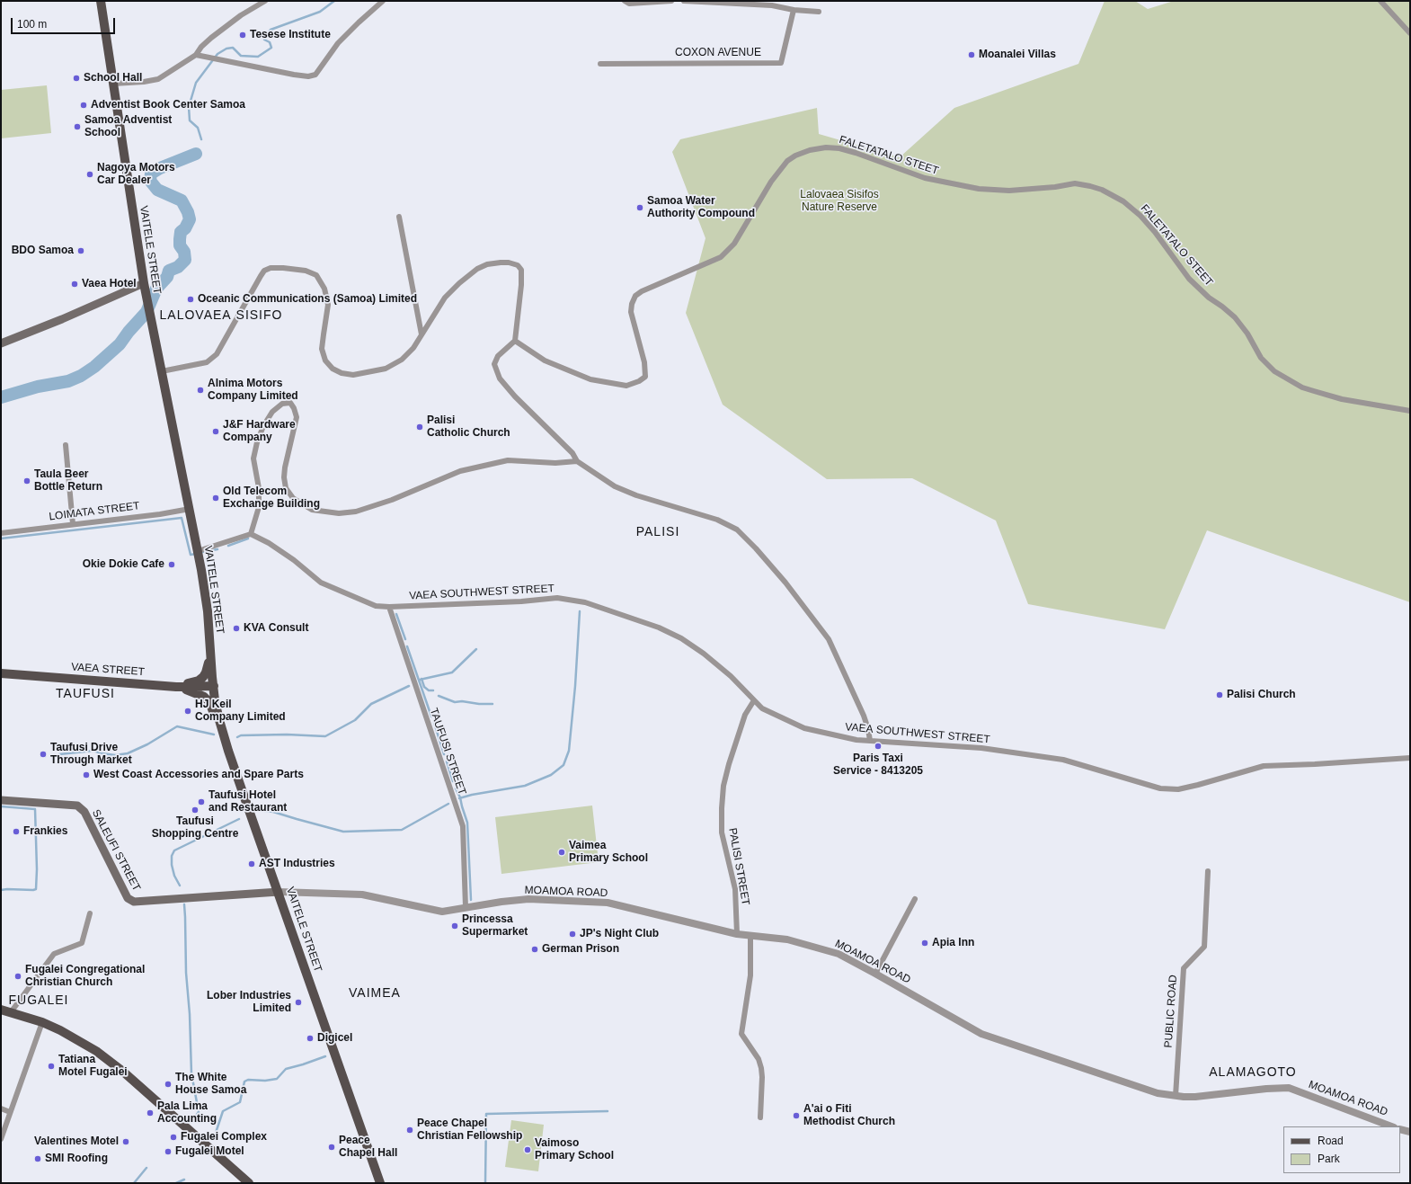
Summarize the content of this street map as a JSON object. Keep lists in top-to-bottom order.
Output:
{
  "streets": {
    "main road": ["VAITELE STREET", "VAEA STREET", "SALEUFI STREET"],
    "street": [
      "COXON AVENUE",
      "FALETATALO STEET",
      "LOIMATA STREET",
      "VAEA SOUTHWEST STREET",
      "TAUFUSI STREET",
      "PALISI STREET",
      "MOAMOA ROAD",
      "PUBLIC ROAD"
    ]
  },
  "crossings": [
    ["VAITELE STREET", "LOIMATA STREET"],
    ["VAITELE STREET", "VAEA STREET"],
    ["VAITELE STREET", "SALEUFI STREET"],
    ["VAITELE STREET", "MOAMOA ROAD"],
    ["VAEA SOUTHWEST STREET", "TAUFUSI STREET"],
    ["VAEA SOUTHWEST STREET", "PALISI STREET"],
    ["TAUFUSI STREET", "MOAMOA ROAD"],
    ["SALEUFI STREET", "MOAMOA ROAD"],
    ["PALISI STREET", "MOAMOA ROAD"],
    ["MOAMOA ROAD", "PUBLIC ROAD"]
  ],
  "districts": [
    "LALOVAEA SISIFO",
    "PALISI",
    "TAUFUSI",
    "VAIMEA",
    "FUGALEI",
    "ALAMAGOTO"
  ],
  "parks": ["Lalovaea Sisifos Nature Reserve"],
  "places": [
    "Tesese Institute",
    "Moanalei Villas",
    "School Hall",
    "Adventist Book Center Samoa",
    "Samoa Adventist School",
    "Nagoya Motors Car Dealer",
    "Samoa Water Authority Compound",
    "BDO Samoa",
    "Vaea Hotel",
    "Oceanic Communications (Samoa) Limited",
    "Alnima Motors Company Limited",
    "Palisi Catholic Church",
    "J&F Hardware Company",
    "Taula Beer Bottle Return",
    "Old Telecom Exchange Building",
    "Okie Dokie Cafe",
    "KVA Consult",
    "Palisi Church",
    "HJ Keil Company Limited",
    "Paris Taxi Service - 8413205",
    "Taufusi Drive Through Market",
    "West Coast Accessories and Spare Parts",
    "Taufusi Hotel and Restaurant",
    "Taufusi Shopping Centre",
    "Frankies",
    "Vaimea Primary School",
    "AST Industries",
    "Princessa Supermarket",
    "JP's Night Club",
    "Apia Inn",
    "German Prison",
    "Fugalei Congregational Christian Church",
    "Lober Industries Limited",
    "Digicel",
    "Tatiana Motel Fugalei",
    "The White House Samoa",
    "Pala Lima Accounting",
    "A'ai o Fiti Methodist Church",
    "Peace Chapel Christian Fellowship",
    "Fugalei Complex",
    "Valentines Motel",
    "Peace Chapel Hall",
    "Vaimoso Primary School",
    "Fugalei Motel",
    "SMI Roofing"
  ],
  "legend": ["Road", "Park"],
  "scale_bar": "100 m"
}
